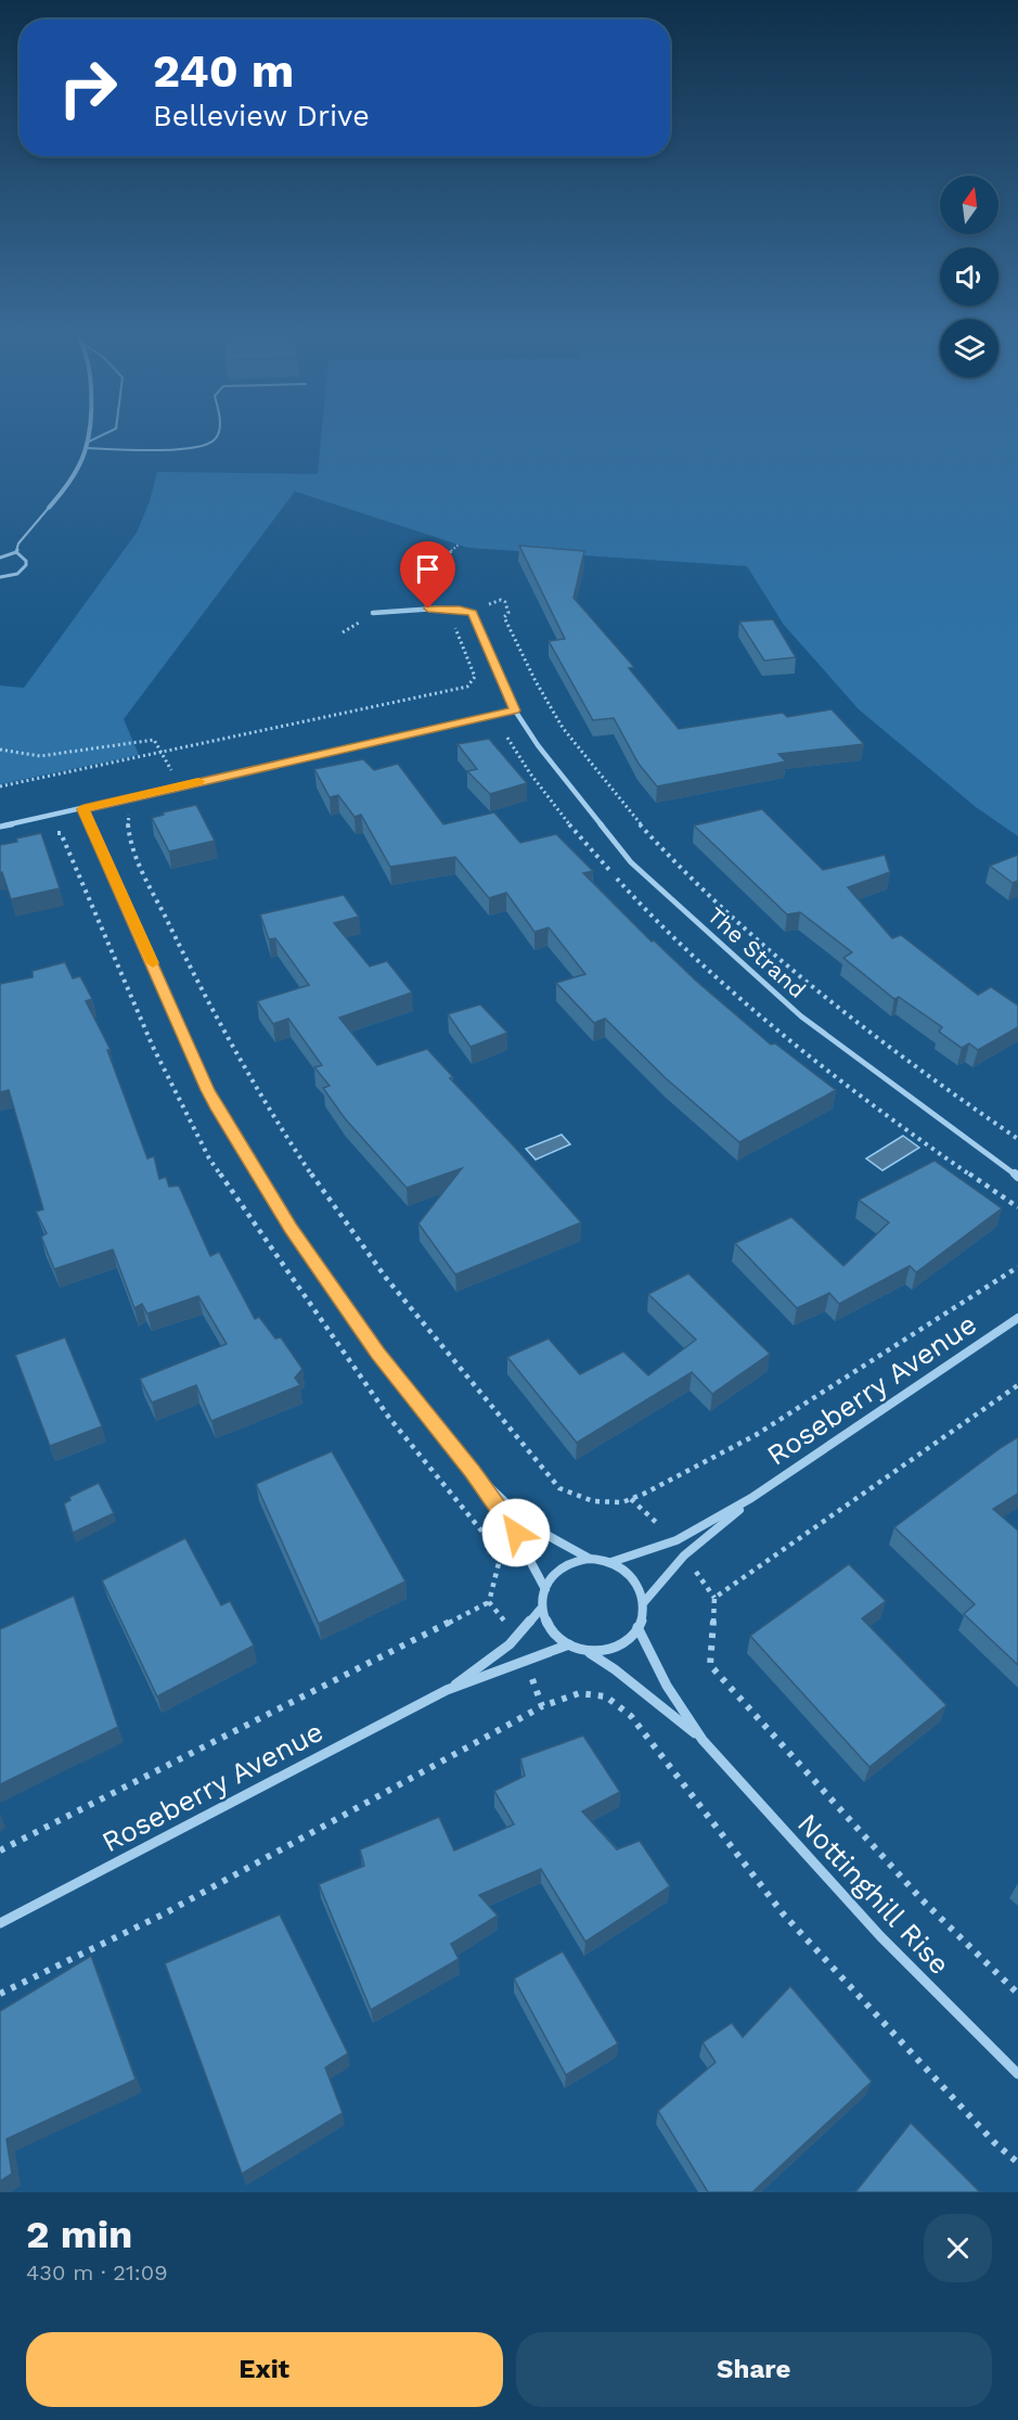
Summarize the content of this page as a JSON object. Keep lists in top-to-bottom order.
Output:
{
  "streets": {
    "street": ["The Strand", "Roseberry Avenue", "Nottinghill Rise"]
  },
  "crossings": [
    ["Roseberry Avenue", "Nottinghill Rise"]
  ],
  "north": "top",
  "page": {
    "turn": ["240 m", "Belleview Drive"],
    "heading": ["2 min", "430 m · 21:09"],
    "buttons": ["Exit", "Share"]
  }
}
